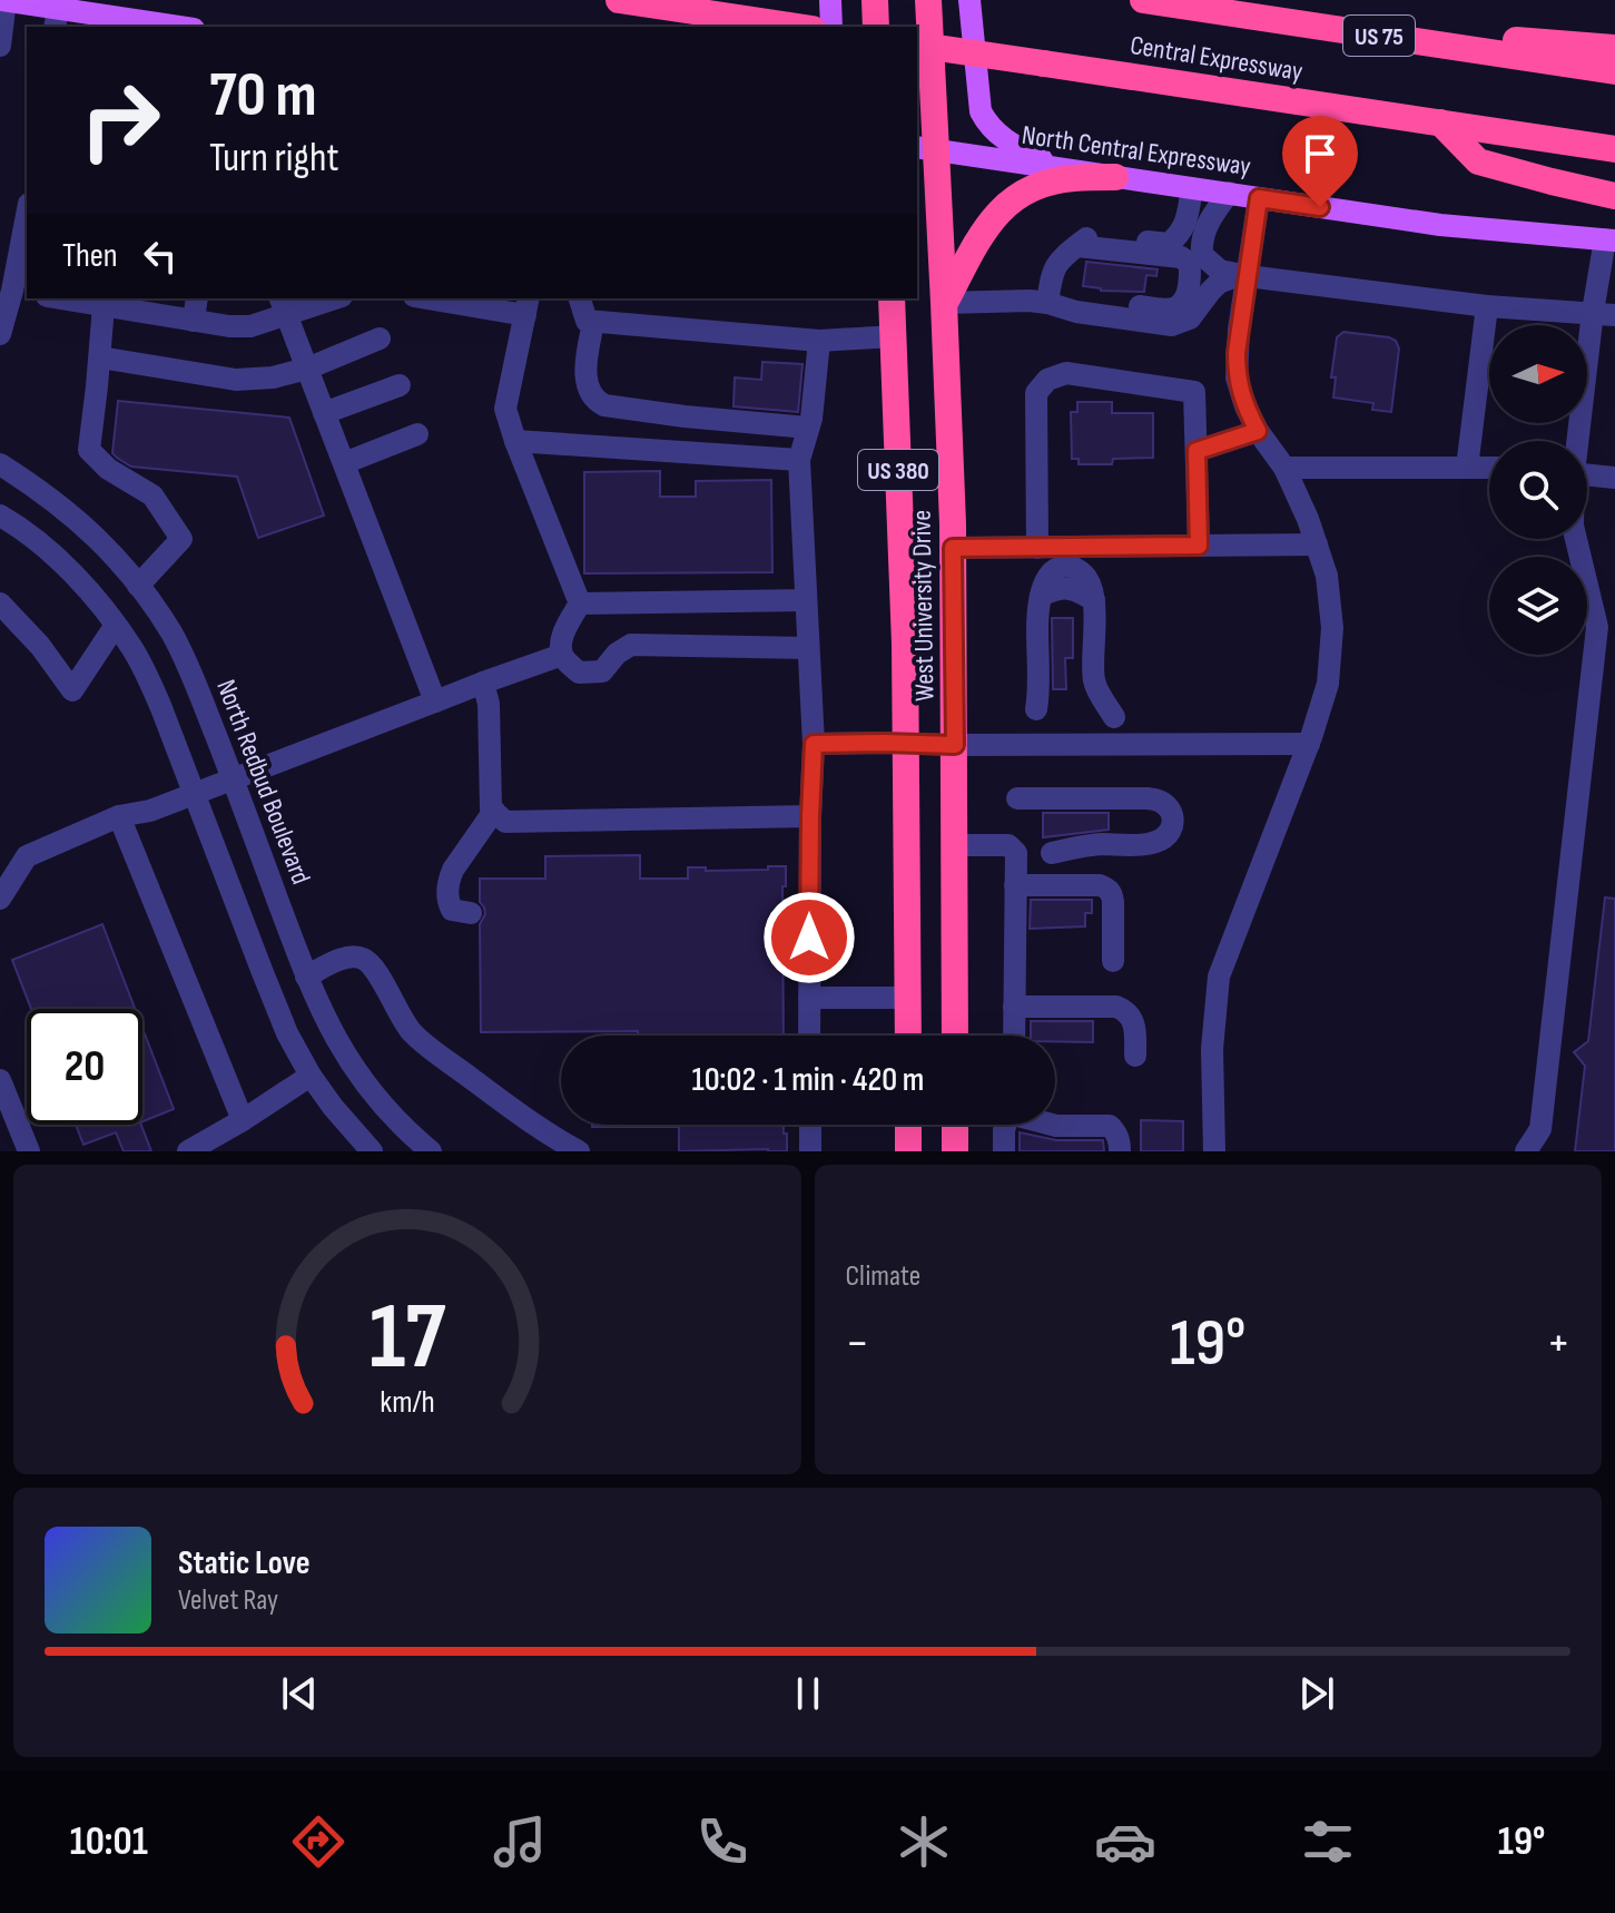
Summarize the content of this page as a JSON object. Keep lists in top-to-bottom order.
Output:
{
  "streets": {
    "highway": [
      "US 75",
      "Central Expressway",
      "US 380",
      "West University Drive"
    ],
    "main road": ["North Central Expressway"],
    "street": ["North Redbud Boulevard"]
  },
  "crossings": [
    ["North Central Expressway", "West University Drive"]
  ],
  "north": "right",
  "page": {
    "turn": ["70 m", "Turn right"],
    "then": "Then",
    "limit": "20",
    "trip": "10:02 · 1 min · 420 m",
    "tile": "Climate",
    "heat": ["−", "19°", "+"],
    "song": ["Static Love", "Velvet Ray"],
    "tabs": ["10:01", "19°"],
    "gauge": ["17", "km/h"]
  }
}
